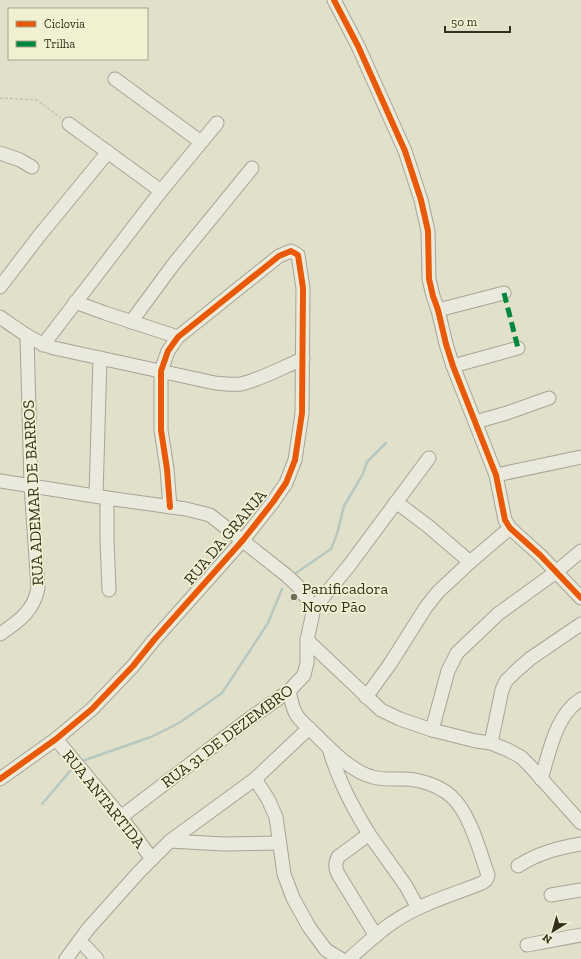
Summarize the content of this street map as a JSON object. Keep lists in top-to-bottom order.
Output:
{
  "streets": {
    "street": [
      "RUA ADEMAR DE BARROS",
      "RUA DA GRANJA",
      "RUA 31 DE DEZEMBRO",
      "RUA ANTARTIDA"
    ]
  },
  "crossings": [
    ["RUA DA GRANJA", "RUA ANTARTIDA"],
    ["RUA 31 DE DEZEMBRO", "RUA ANTARTIDA"]
  ],
  "places": ["Panificadora Novo Pão"],
  "legend": ["Ciclovia", "Trilha"],
  "scale_bar": "50 m",
  "north": "bottom left"
}
